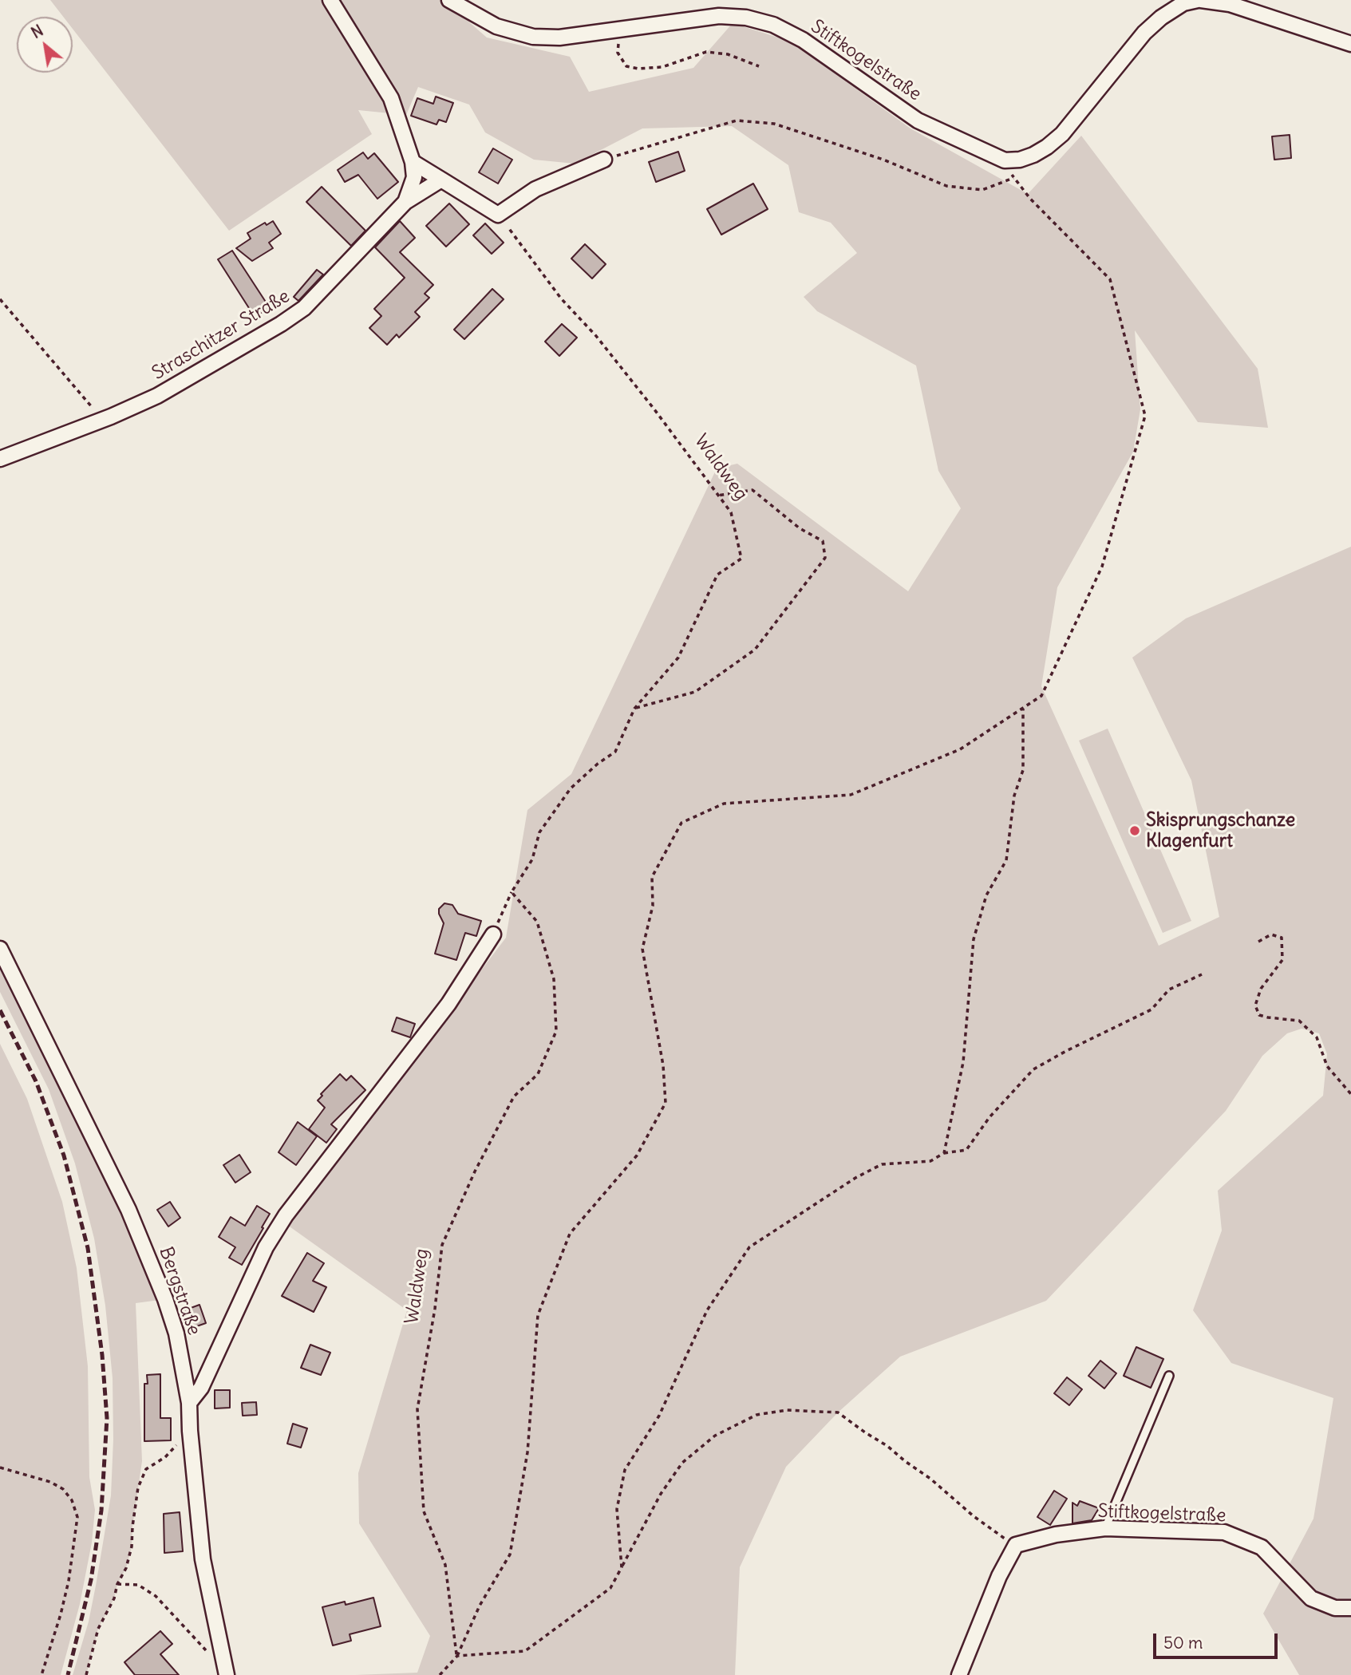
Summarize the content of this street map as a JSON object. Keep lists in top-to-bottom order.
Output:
{
  "streets": {
    "street": ["Stiftkogelstraße", "Straschitzer Straße", "Bergstraße"],
    "path": ["Waldweg"]
  },
  "places": ["Skisprungschanze Klagenfurt"],
  "scale_bar": "50 m",
  "north": "top left"
}
